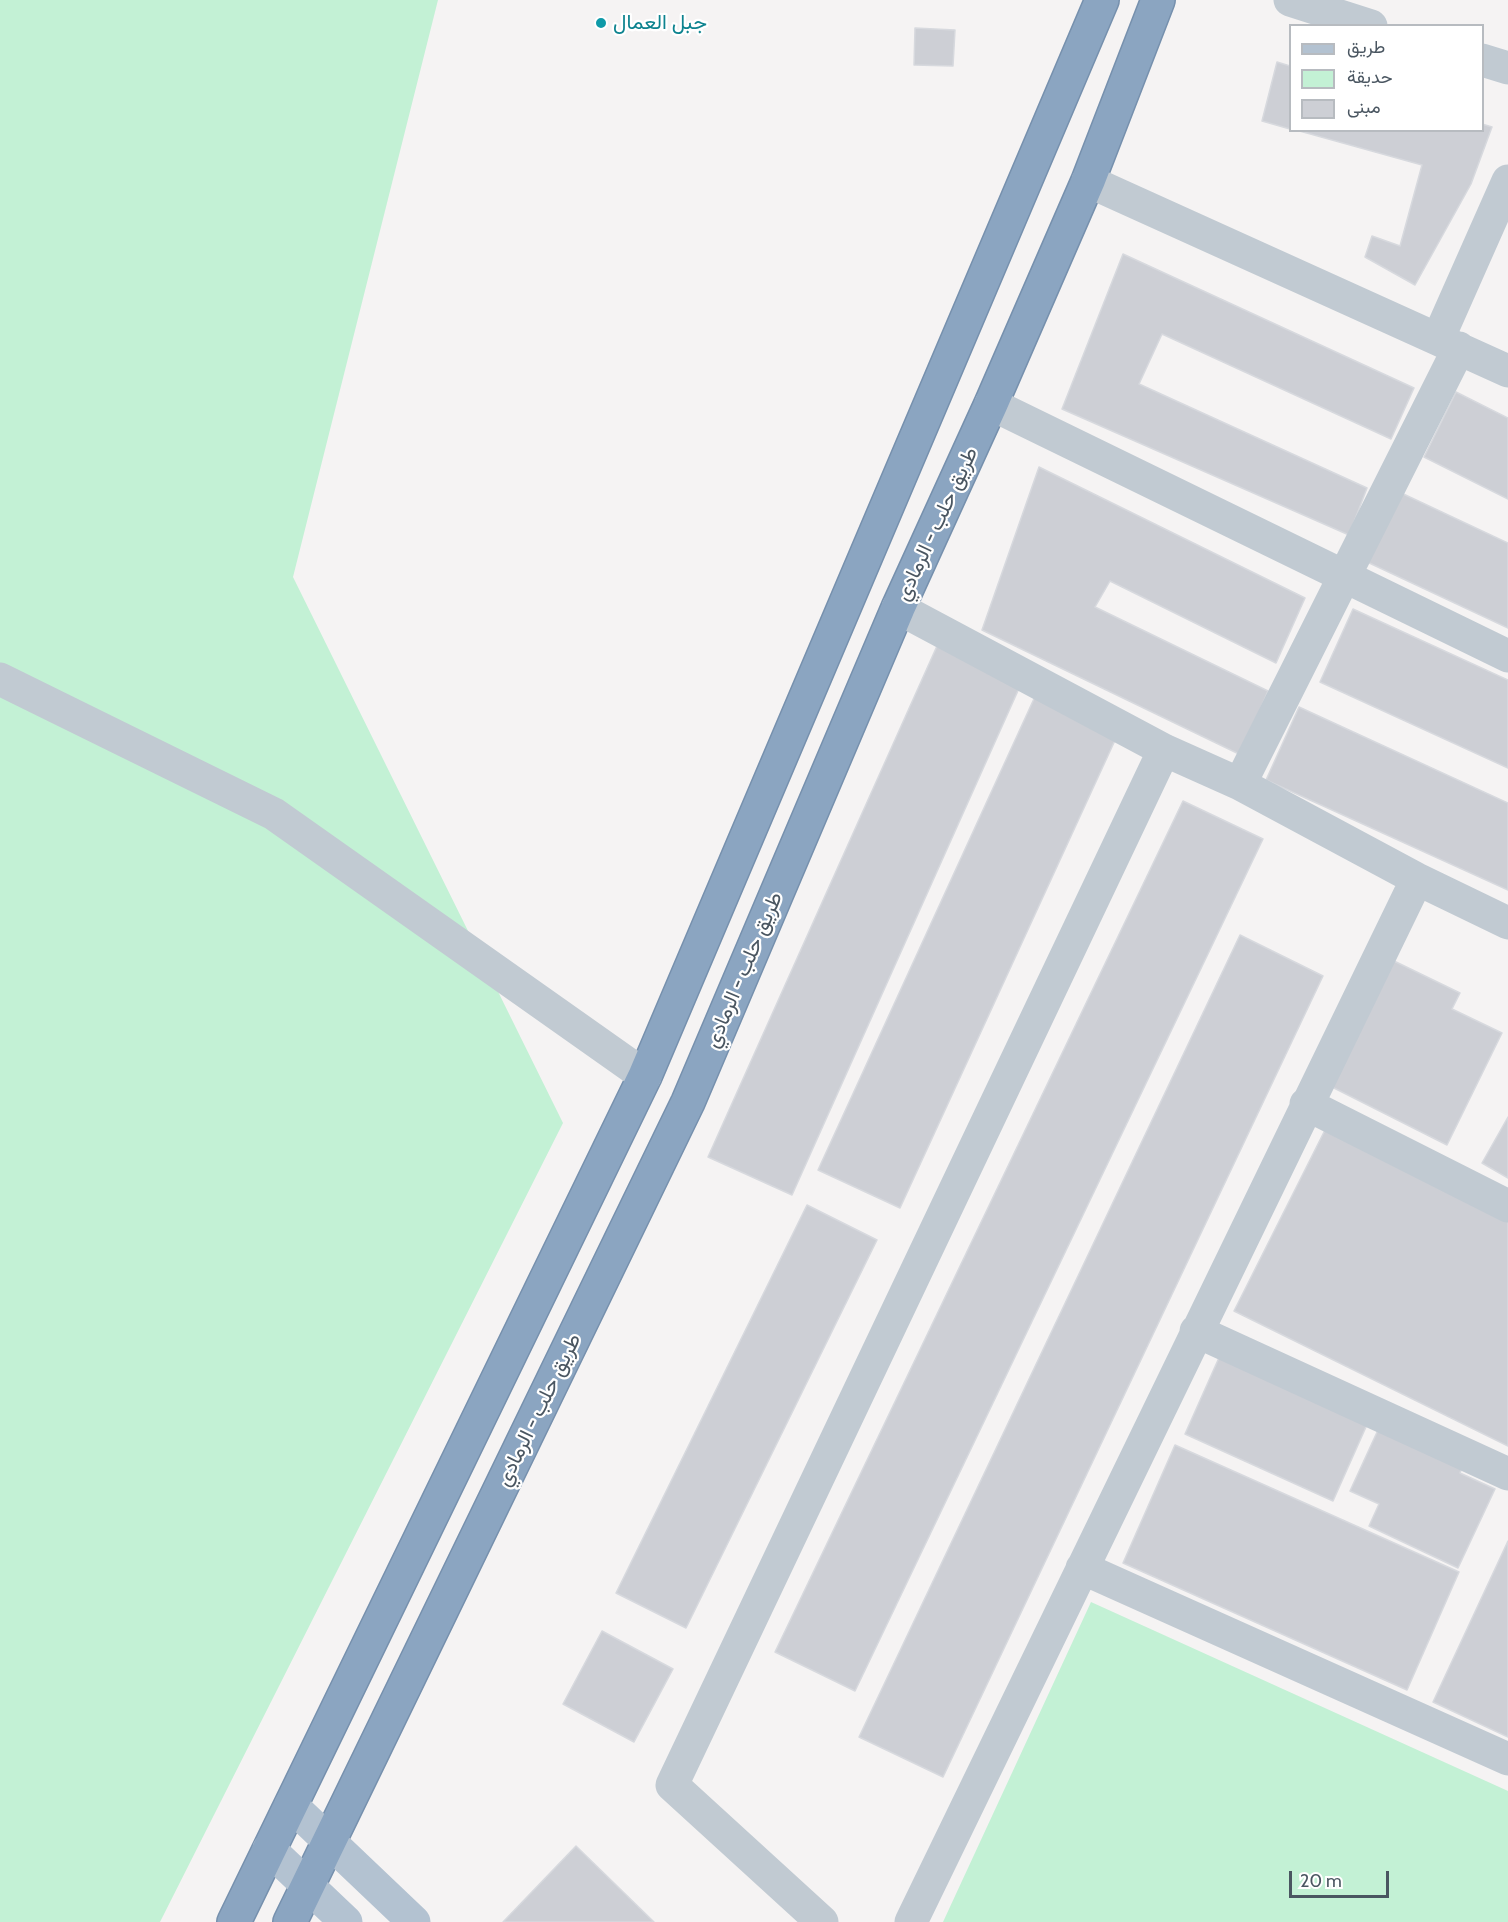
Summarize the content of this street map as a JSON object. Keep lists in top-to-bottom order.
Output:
{
  "streets": {
    "highway": ["طريق حلب - الرمادي"]
  },
  "places": ["جبل العمال"],
  "legend": ["طريق", "حديقة", "مبنى"],
  "scale_bar": "20 m"
}
